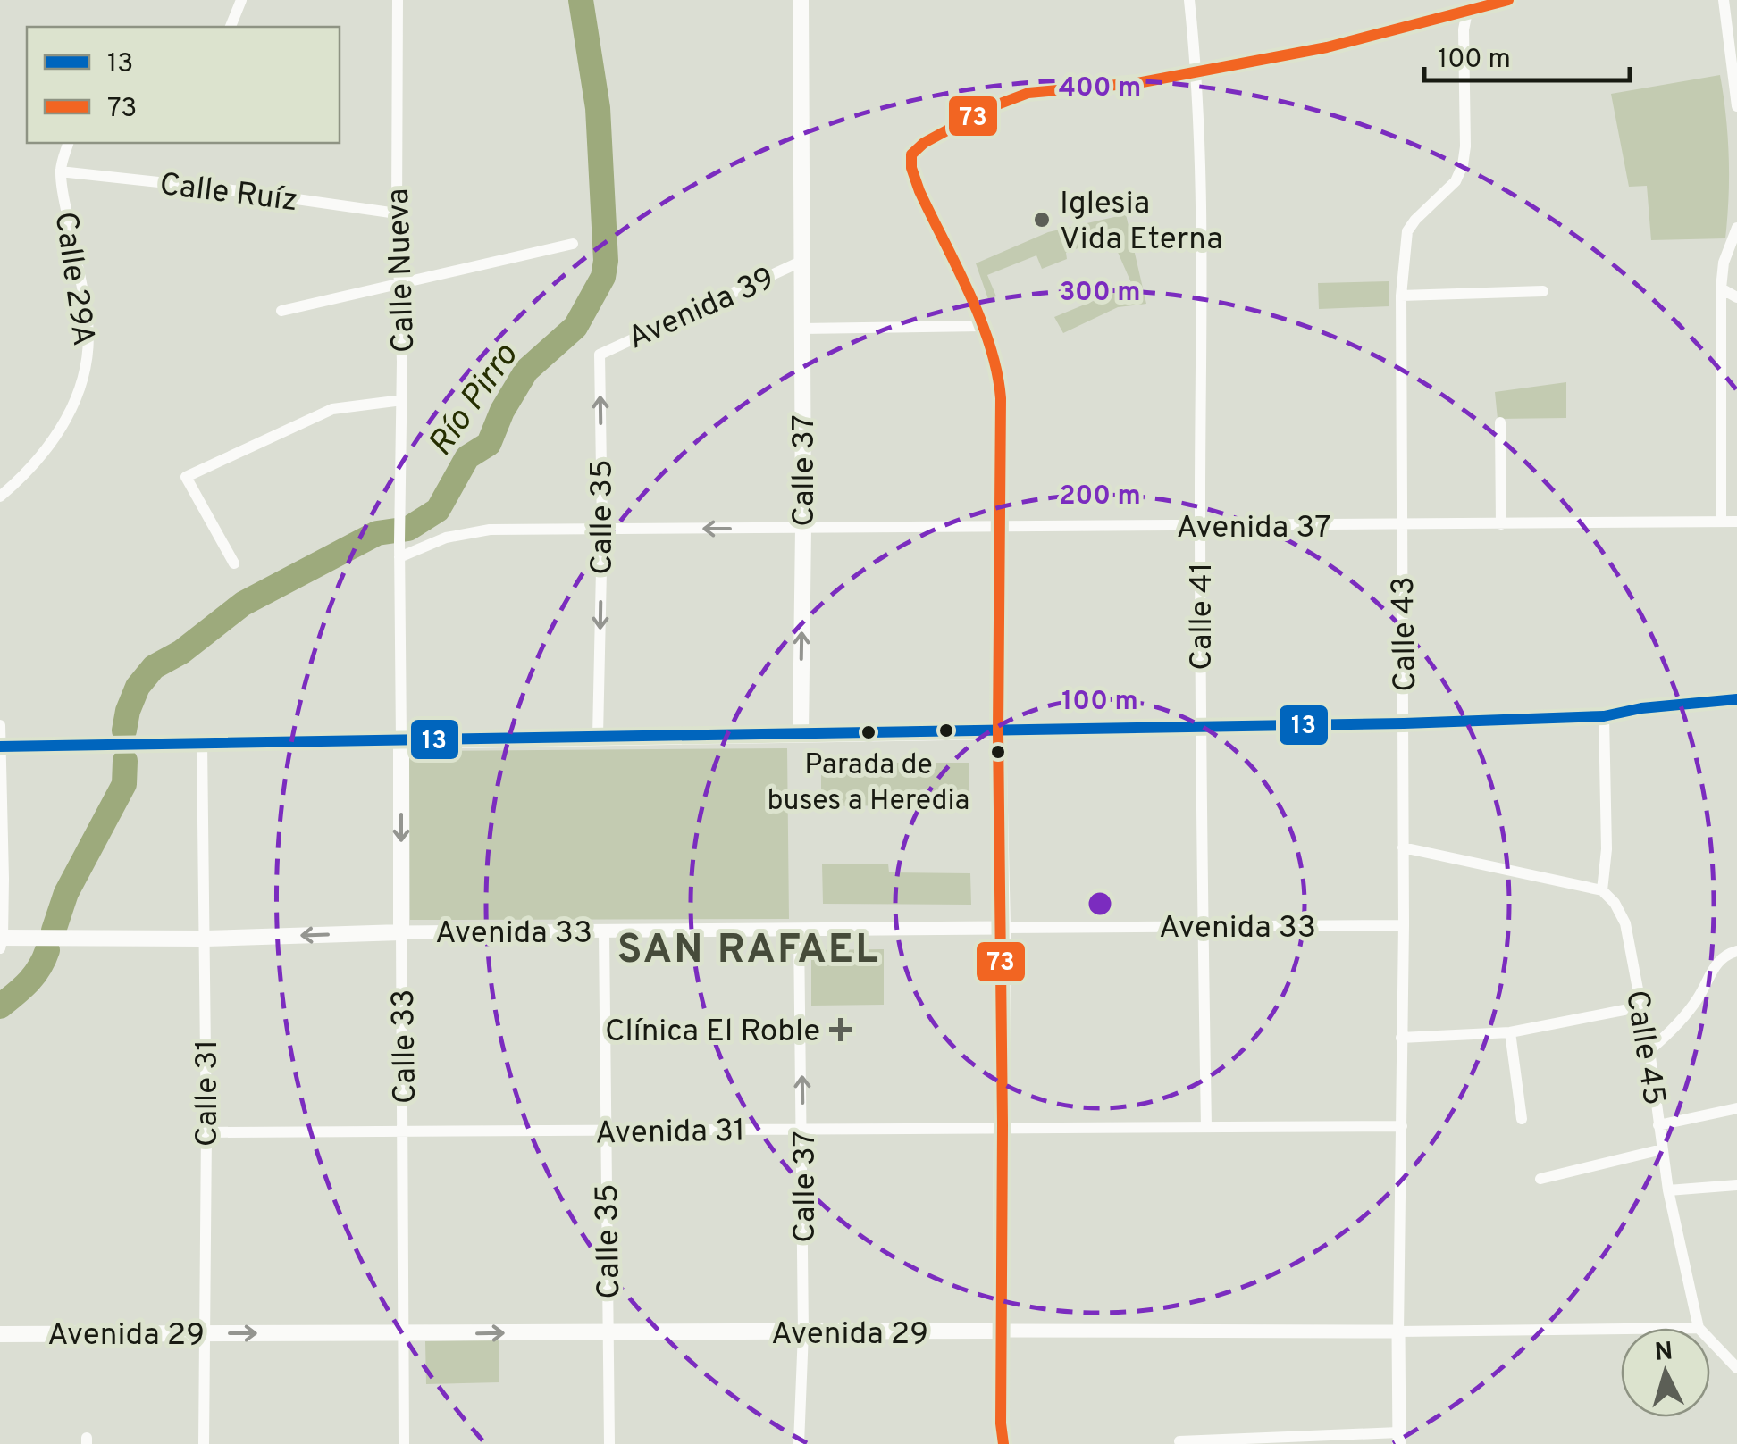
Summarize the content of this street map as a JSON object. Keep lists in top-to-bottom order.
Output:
{
  "streets": {
    "main road": [
      "Calle 37",
      "Avenida 33",
      "Calle 33",
      "Avenida 29"
    ],
    "street": [
      "Calle Ruíz",
      "Calle Nueva",
      "Calle 29A",
      "Avenida 39",
      "Calle 35",
      "Avenida 37",
      "Calle 41",
      "Calle 43",
      "Calle 45",
      "Calle 31",
      "Avenida 31"
    ]
  },
  "crossings": [
    ["Calle Ruíz", "Calle Nueva"],
    ["Calle Ruíz", "Calle 29A"],
    ["Calle Nueva", "Calle 33"],
    ["Avenida 39", "Calle 37"],
    ["Avenida 39", "Calle 35"],
    ["Calle 37", "Avenida 37"],
    ["Calle 37", "Avenida 33"],
    ["Calle 37", "Avenida 31"],
    ["Calle 37", "Avenida 29"],
    ["Calle 35", "Avenida 37"],
    ["Calle 35", "Avenida 33"],
    ["Calle 35", "Avenida 31"],
    ["Calle 35", "Avenida 29"],
    ["Avenida 37", "Calle 41"],
    ["Avenida 37", "Calle 43"],
    ["Avenida 37", "Calle 33"],
    ["Calle 41", "Avenida 33"],
    ["Calle 41", "Avenida 31"],
    ["Calle 43", "Avenida 33"],
    ["Calle 43", "Avenida 31"],
    ["Calle 43", "Avenida 29"],
    ["Avenida 33", "Calle 33"],
    ["Avenida 33", "Calle 31"],
    ["Calle 33", "Avenida 31"],
    ["Calle 33", "Avenida 29"],
    ["Calle 45", "Avenida 29"],
    ["Calle 31", "Avenida 31"],
    ["Calle 31", "Avenida 29"]
  ],
  "districts": ["SAN RAFAEL"],
  "water": ["Río Pirro"],
  "places": {
    "other": ["Iglesia Vida Eterna", "Parada de buses a Heredia"],
    "health": ["Clínica El Roble"]
  },
  "lines": ["transit line 73", "transit line 13"],
  "legend": ["13", "73"],
  "scale_bar": "100 m",
  "north": "top",
  "rings": [
    "400 m",
    "300 m",
    "200 m",
    "100 m"
  ]
}
